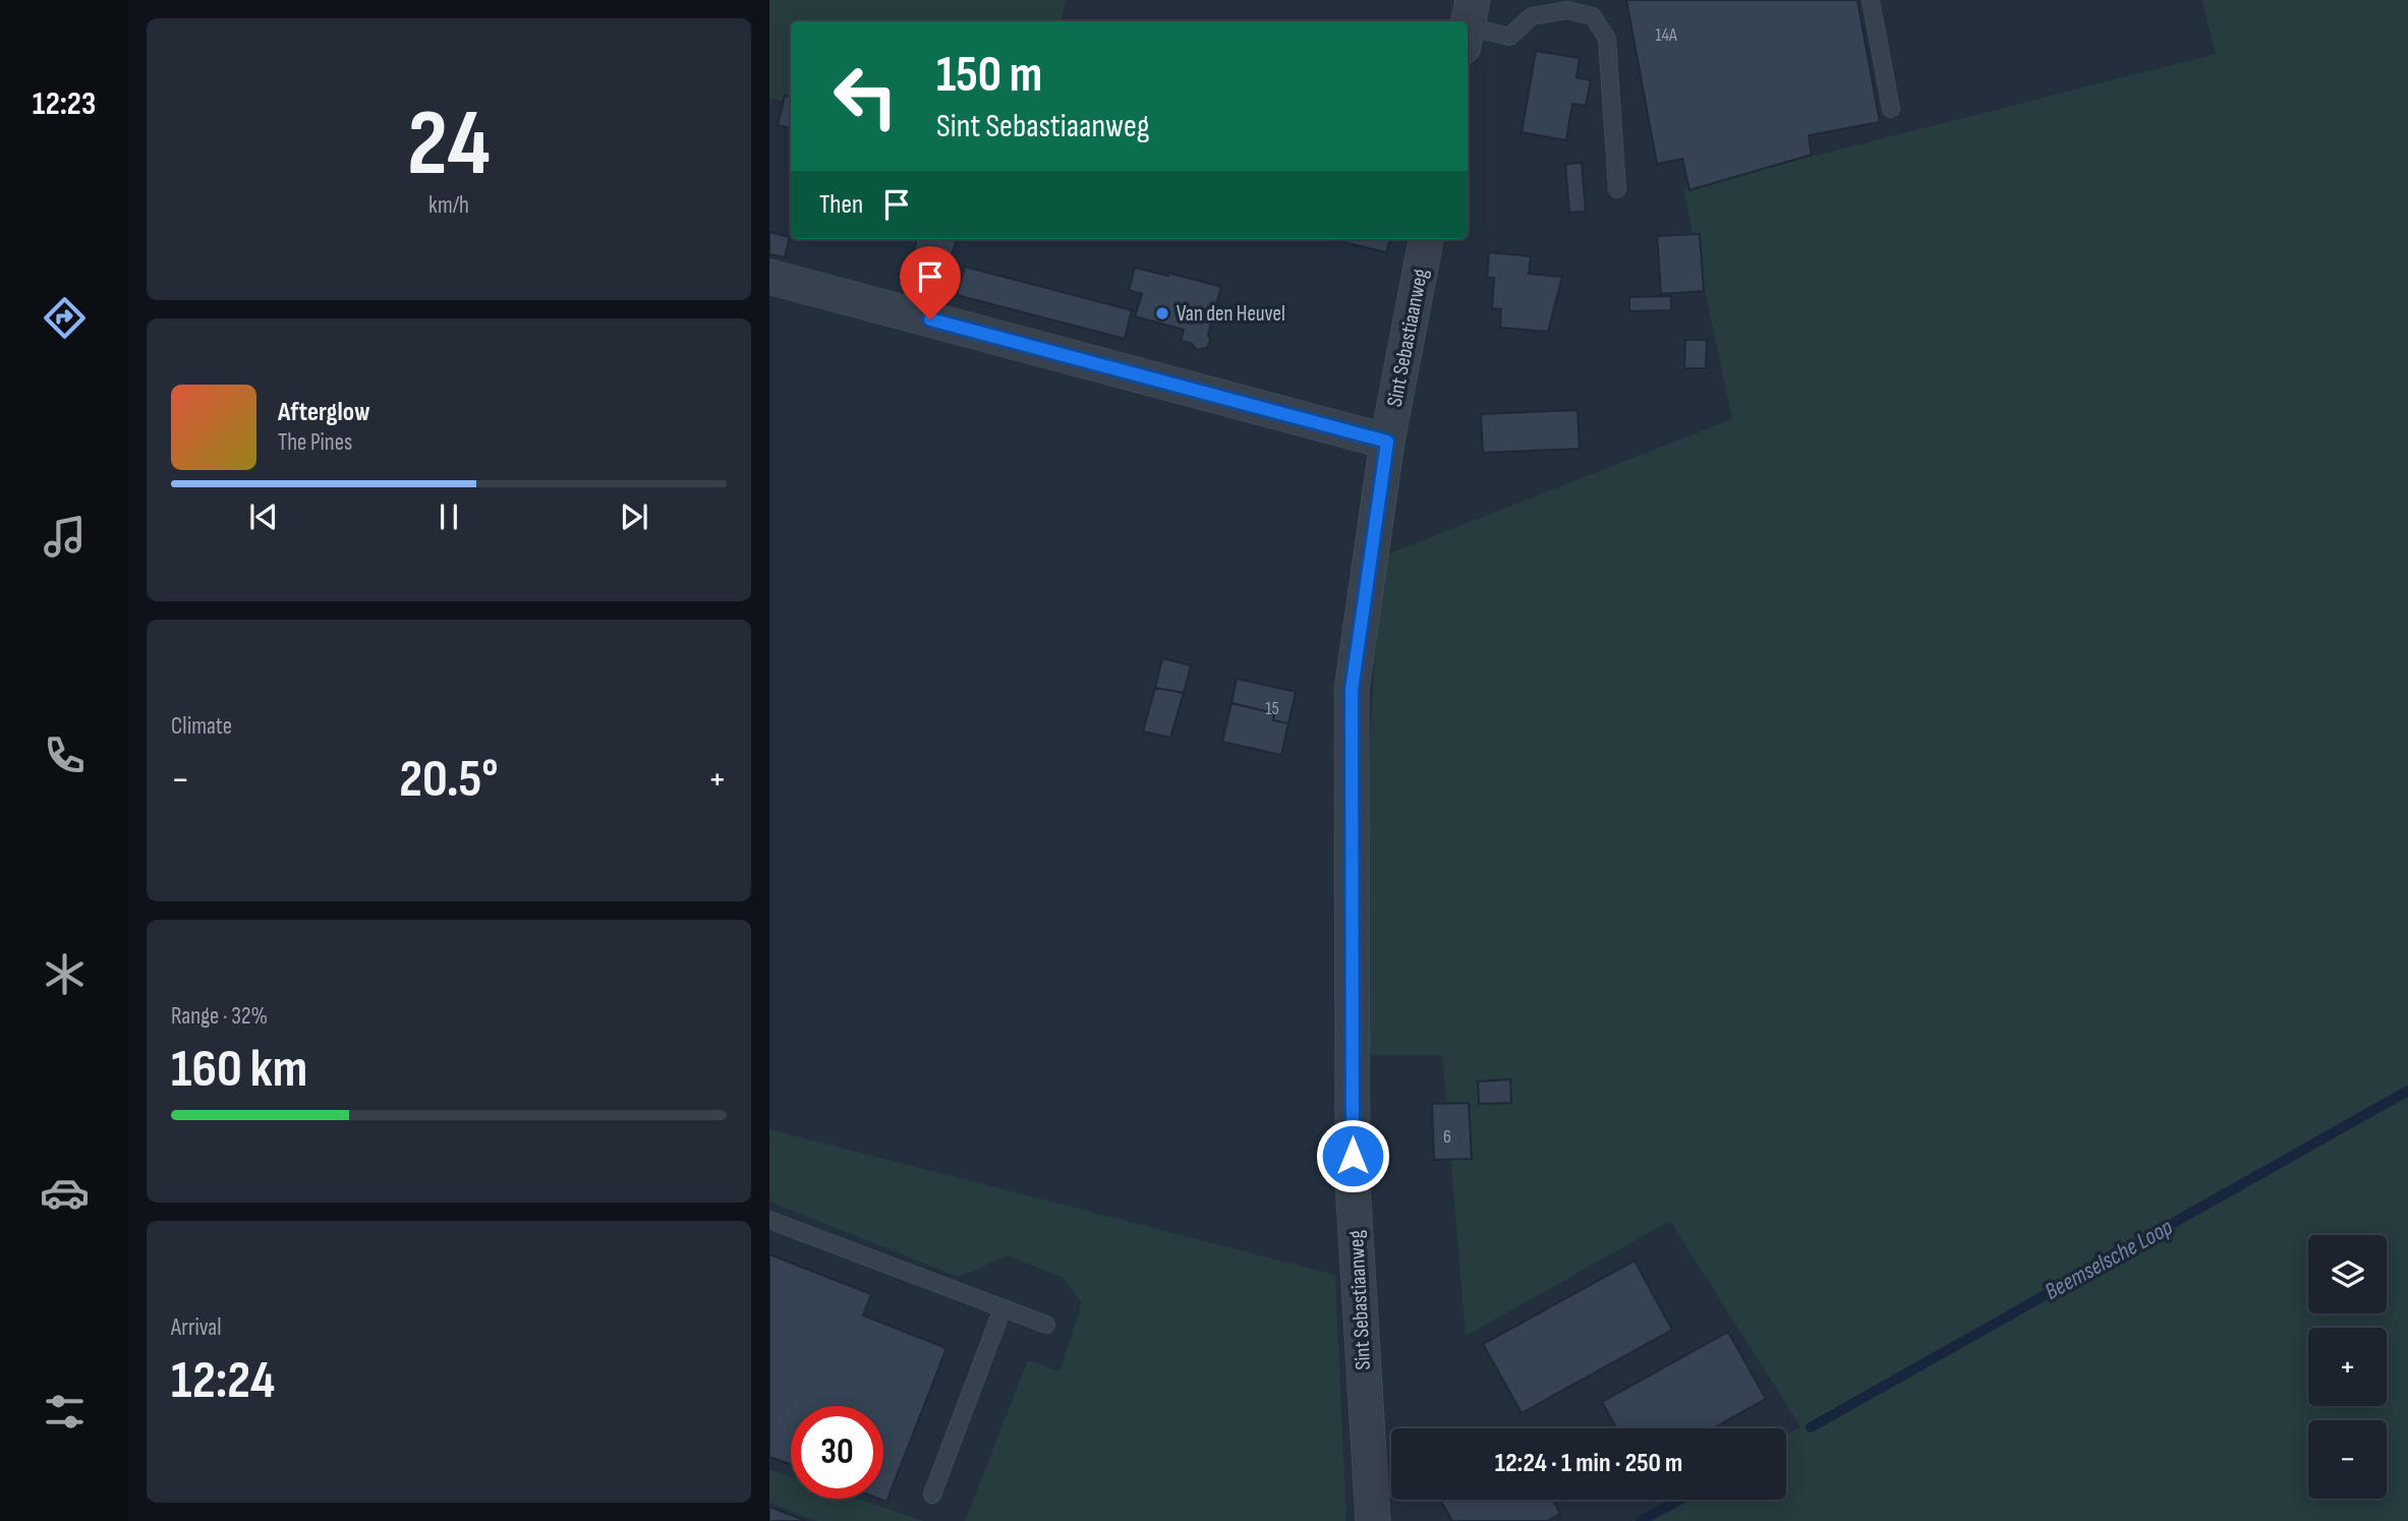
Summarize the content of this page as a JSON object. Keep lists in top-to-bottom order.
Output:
{
  "streets": {
    "street": ["Sint Sebastiaanweg"]
  },
  "water": ["Beemselsche Loop"],
  "places": ["Van den Heuvel"],
  "house_numbers": ["14A", "15", "6"],
  "page": {
    "tabs": "12:23",
    "tile": [
      ["24", "km/h"],
      "Climate",
      ["Range · 32%", "160 km"],
      ["Arrival", "12:24"]
    ],
    "turn": ["150 m", "Sint Sebastiaanweg"],
    "then": "Then",
    "song": ["Afterglow", "The Pines"],
    "heat": ["−", "20.5°", "+"],
    "map_buttons": ["+", "−"],
    "limit": "30",
    "trip": "12:24 · 1 min · 250 m"
  }
}
